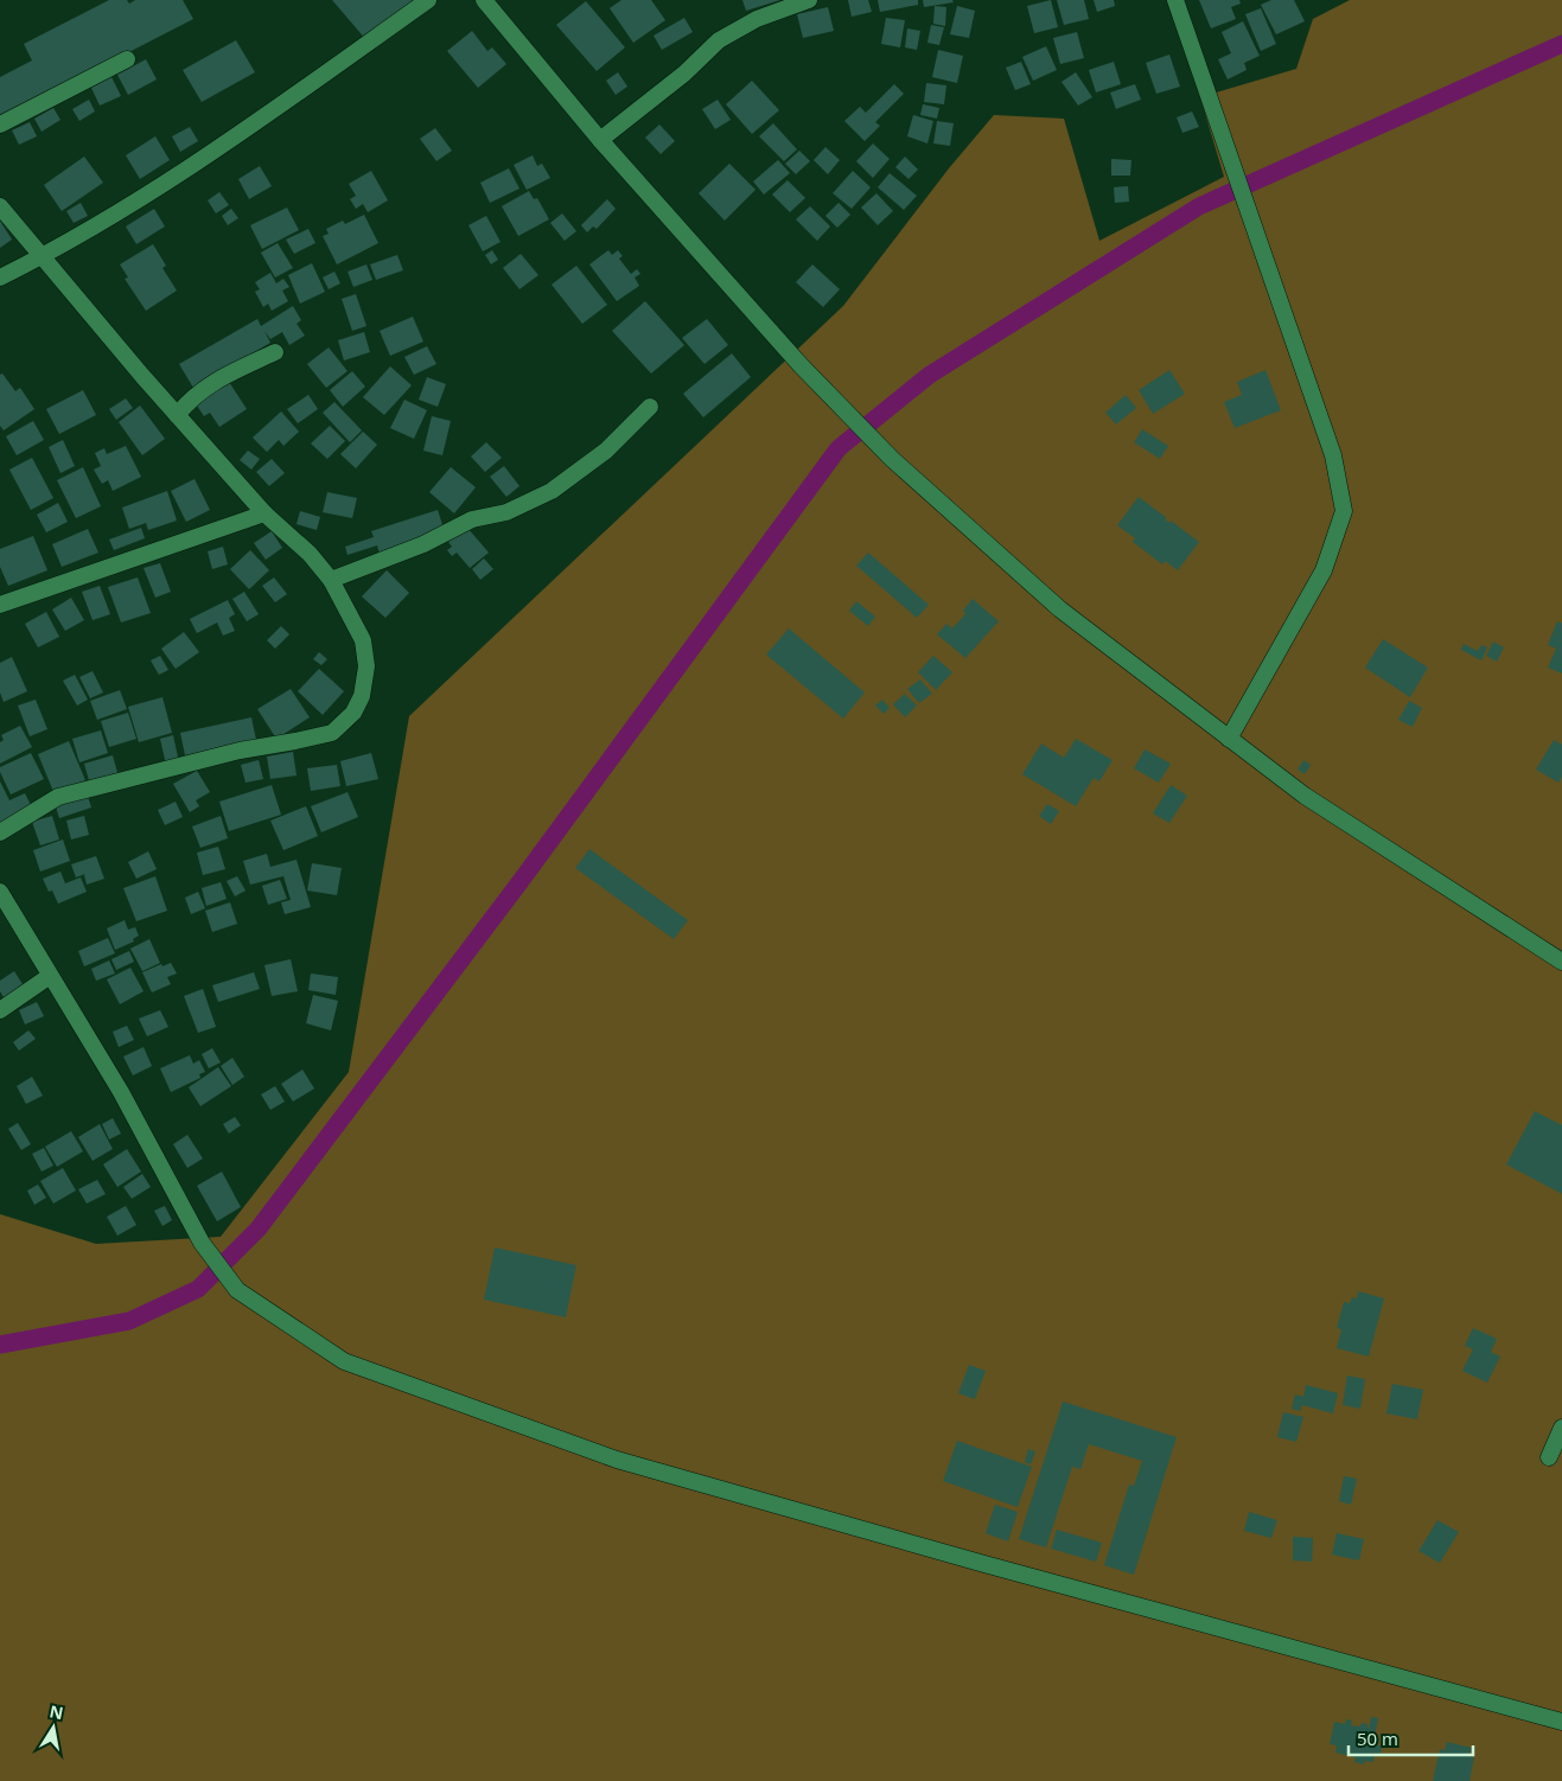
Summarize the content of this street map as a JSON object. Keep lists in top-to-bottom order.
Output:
{
  "scale_bar": "50 m",
  "north": "top"
}
